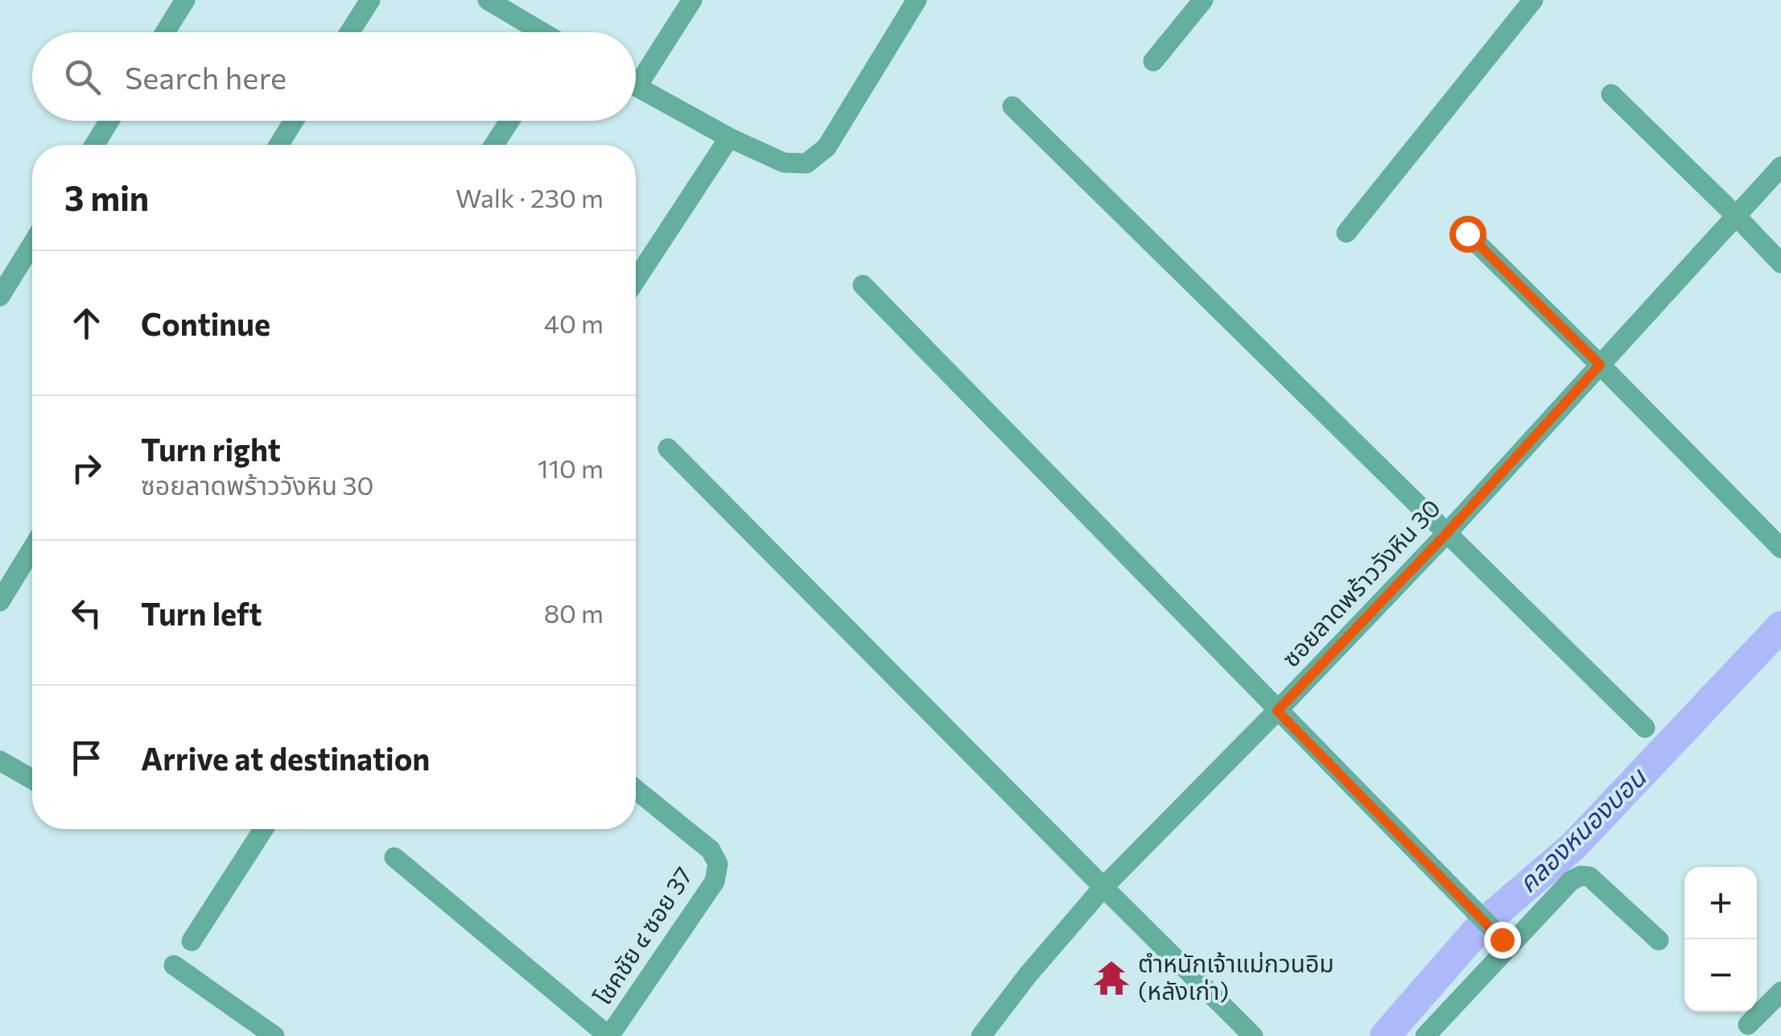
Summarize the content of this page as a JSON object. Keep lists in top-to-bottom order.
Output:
{
  "streets": {
    "street": ["ซอยลาดพร้าววังหิน 30", "โชคชัย ๔ ซอย 37"]
  },
  "water": ["คลองหนองบอน"],
  "places": {
    "temple": ["ตำหนักเจ้าแม่กวนอิม (หลังเก่า)"]
  },
  "page": {
    "search": "Search here",
    "heading": ["3 min", "Walk · 230 m"],
    "list": [
      ["Continue", "40 m"],
      ["Turn right", "ซอยลาดพร้าววังหิน 30", "110 m"],
      ["Turn left", "80 m"],
      "Arrive at destination"
    ],
    "map_buttons": ["+", "−"]
  }
}
